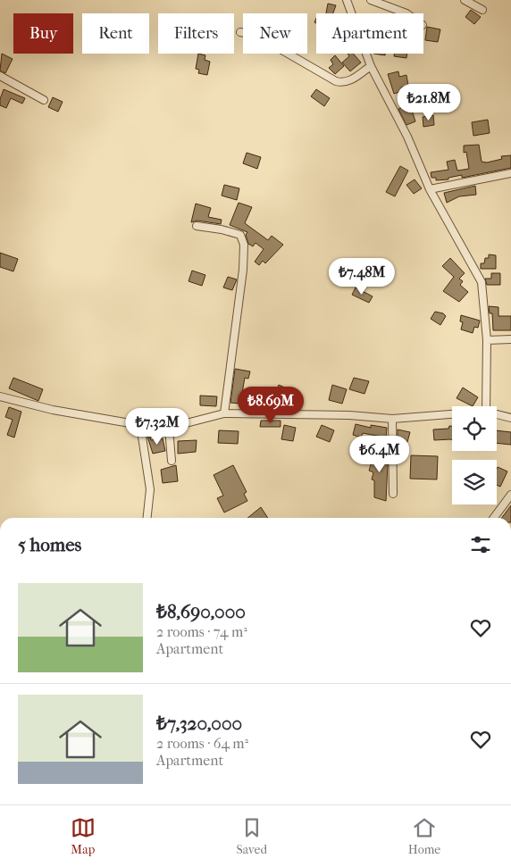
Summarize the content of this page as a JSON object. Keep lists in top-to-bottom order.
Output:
{
  "page": {
    "chip": [
      "Buy",
      "Rent",
      "Filters",
      "New",
      "Apartment"
    ],
    "price": [
      "₺21.8M",
      "₺7.48M",
      "₺8.69M",
      "₺7.32M",
      "₺6.4M"
    ],
    "heading": "5 homes",
    "list": [
      {
        "name": "₺8,690,000",
        "note": "2 rooms · 74 m² · Apartment"
      },
      {
        "name": "₺7,320,000",
        "note": "2 rooms · 64 m² · Apartment"
      }
    ],
    "tabs": ["Map", "Saved", "Home"]
  }
}
